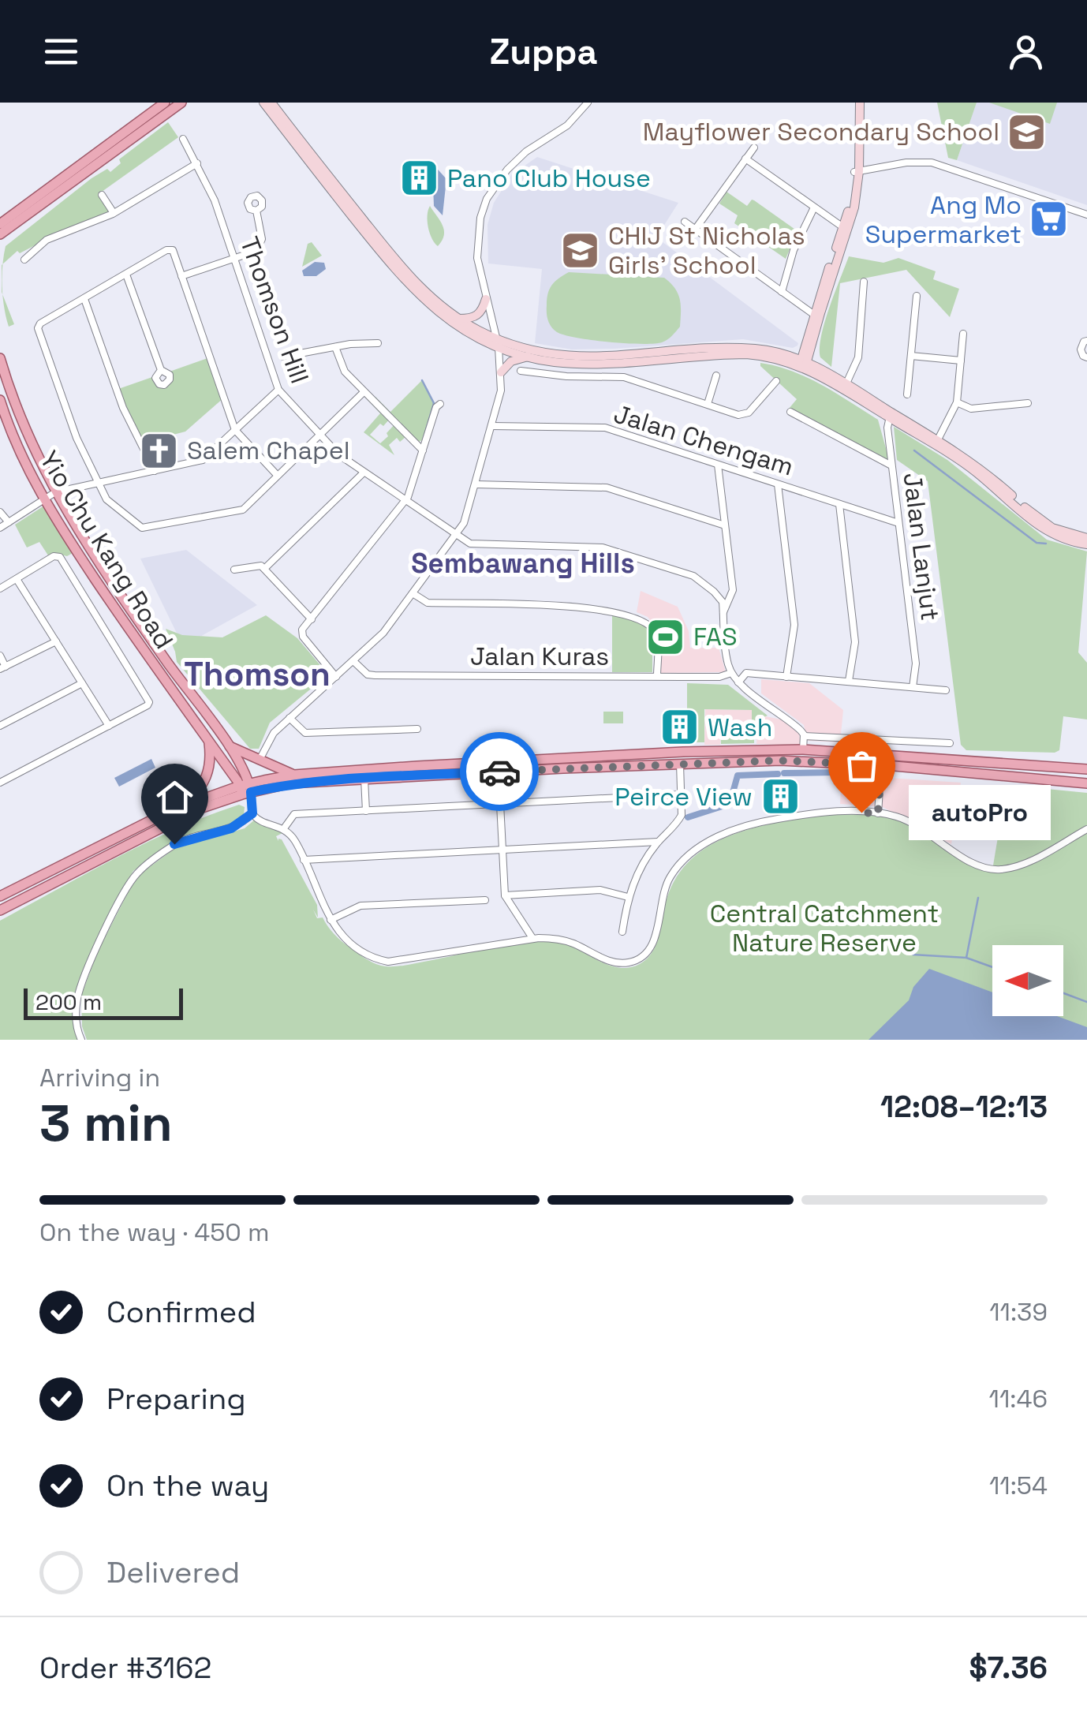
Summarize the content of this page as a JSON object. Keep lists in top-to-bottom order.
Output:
{
  "streets": {
    "main road": ["Yio Chu Kang Road"],
    "street": [
      "Thomson Hill",
      "Jalan Chengam",
      "Jalan Lanjut",
      "Jalan Kuras"
    ]
  },
  "crossings": [
    ["Jalan Chengam", "Jalan Lanjut"]
  ],
  "districts": ["Sembawang Hills", "Thomson"],
  "parks": ["Central Catchment Nature Reserve"],
  "places": {
    "school or university": ["Mayflower Secondary School", "CHIJ St Nicholas Girls' School"],
    "building": ["Pano Club House", "Wash", "Peirce View"],
    "supermarket": ["Ang Mo Supermarket"],
    "church": ["Salem Chapel"],
    "sports": ["FAS"],
    "other": ["autoPro"]
  },
  "scale_bar": "200 m",
  "north": "left",
  "page": {
    "header": "Zuppa",
    "bubble": "autoPro",
    "scale": "200 m",
    "heading": ["3 min", "Arriving in", "12:08–12:13"],
    "panel": ["Order #3162", "$7.36"],
    "bar": "On the way · 450 m",
    "list": [
      ["Confirmed", "11:39"],
      ["Preparing", "11:46"],
      ["On the way", "11:54"],
      "Delivered"
    ]
  }
}
